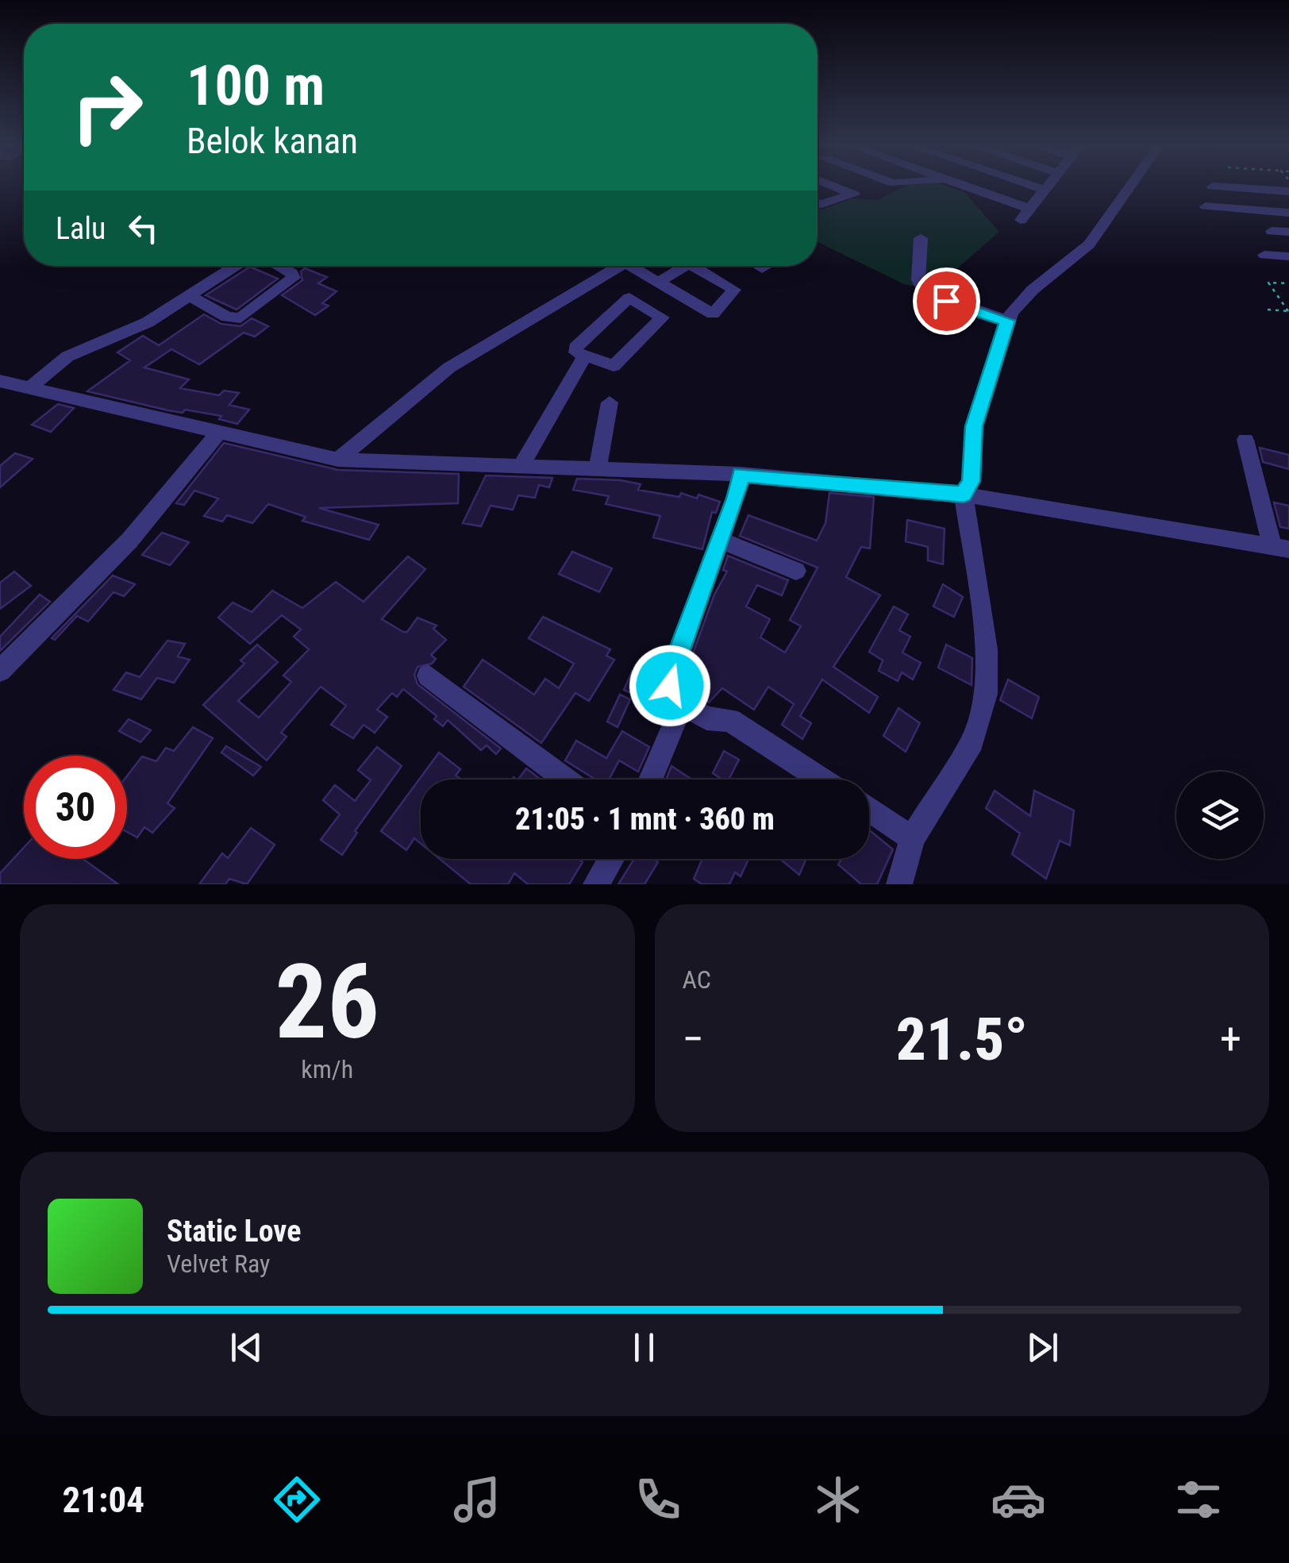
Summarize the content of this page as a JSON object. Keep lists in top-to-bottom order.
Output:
{
  "page": {
    "turn": ["100 m", "Belok kanan"],
    "then": "Lalu",
    "limit": "30",
    "trip": "21:05 · 1 mnt · 360 m",
    "tile": [
      ["26", "km/h"],
      "AC"
    ],
    "heat": ["−", "21.5°", "+"],
    "song": ["Static Love", "Velvet Ray"],
    "tabs": "21:04"
  }
}
